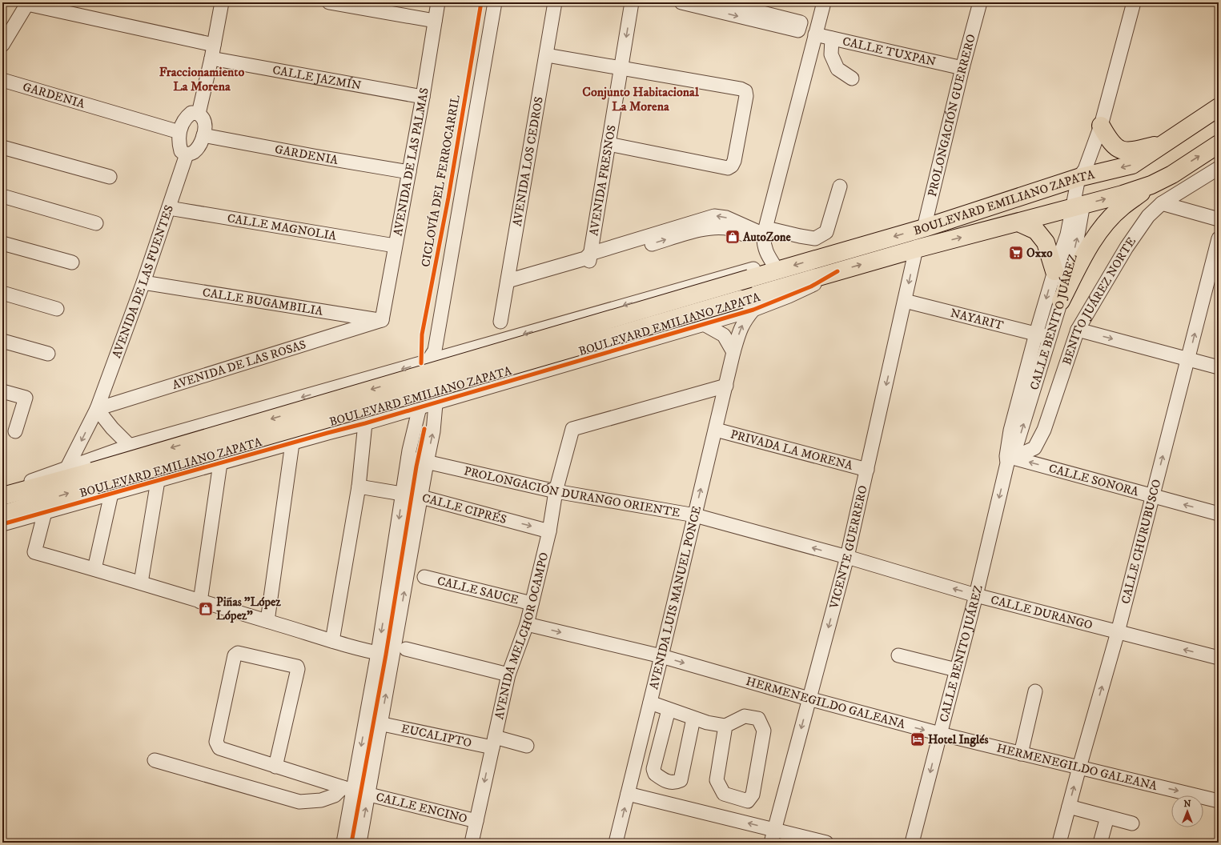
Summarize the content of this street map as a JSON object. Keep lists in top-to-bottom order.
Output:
{
  "streets": {
    "main road": ["BOULEVARD EMILIANO ZAPATA"],
    "street": [
      "CALLE TUXPAN",
      "CALLE JAZMÍN",
      "GARDENIA",
      "PROLONGACIÓN GUERRERO",
      "AVENIDA DE LAS PALMAS",
      "AVENIDA LOS CEDROS",
      "AVENIDA FRESNOS",
      "CALLE MAGNOLIA",
      "AVENIDA DE LAS FUENTES",
      "CALLE BUGAMBILIA",
      "BENITO JUÁREZ NORTE",
      "NAYARIT",
      "CALLE BENITO JUÁREZ",
      "AVENIDA DE LAS ROSAS",
      "PRIVADA LA MORENA",
      "CALLE SONORA",
      "PROLONGACIÓN DURANGO ORIENTE",
      "CALLE CIPRÉS",
      "CALLE CHURUBUSCO",
      "VICENTE GUERRERO",
      "CALLE SAUCE",
      "AVENIDA LUIS MANUEL PONCE",
      "CALLE DURANGO",
      "AVENIDA MELCHOR OCAMPO",
      "HERMENEGILDO GALEANA",
      "EUCALIPTO",
      "CALLE ENCINO"
    ],
    "cycle path": ["CICLOVÍA DEL FERROCARRIL"]
  },
  "crossings": [
    ["CALLE TUXPAN", "PROLONGACIÓN GUERRERO"],
    ["CALLE JAZMÍN", "AVENIDA DE LAS PALMAS"],
    ["GARDENIA", "AVENIDA DE LAS PALMAS"],
    ["PROLONGACIÓN GUERRERO", "BOULEVARD EMILIANO ZAPATA"],
    ["AVENIDA DE LAS PALMAS", "CALLE MAGNOLIA"],
    ["AVENIDA DE LAS PALMAS", "CALLE BUGAMBILIA"],
    ["AVENIDA DE LAS PALMAS", "AVENIDA DE LAS ROSAS"],
    ["BOULEVARD EMILIANO ZAPATA", "AVENIDA DE LAS FUENTES"],
    ["BOULEVARD EMILIANO ZAPATA", "CALLE BENITO JUÁREZ"],
    ["BOULEVARD EMILIANO ZAPATA", "VICENTE GUERRERO"],
    ["BOULEVARD EMILIANO ZAPATA", "AVENIDA LUIS MANUEL PONCE"],
    ["CALLE MAGNOLIA", "AVENIDA DE LAS FUENTES"],
    ["AVENIDA DE LAS FUENTES", "CALLE BUGAMBILIA"],
    ["AVENIDA DE LAS FUENTES", "AVENIDA DE LAS ROSAS"],
    ["CALLE BUGAMBILIA", "AVENIDA DE LAS ROSAS"],
    ["BENITO JUÁREZ NORTE", "CALLE BENITO JUÁREZ"],
    ["BENITO JUÁREZ NORTE", "CALLE SONORA"],
    ["NAYARIT", "CALLE BENITO JUÁREZ"],
    ["NAYARIT", "VICENTE GUERRERO"],
    ["CALLE BENITO JUÁREZ", "CALLE SONORA"],
    ["CALLE BENITO JUÁREZ", "CALLE DURANGO"],
    ["CALLE BENITO JUÁREZ", "HERMENEGILDO GALEANA"],
    ["PRIVADA LA MORENA", "VICENTE GUERRERO"],
    ["PRIVADA LA MORENA", "AVENIDA LUIS MANUEL PONCE"],
    ["CALLE SONORA", "CALLE CHURUBUSCO"],
    ["PROLONGACIÓN DURANGO ORIENTE", "VICENTE GUERRERO"],
    ["PROLONGACIÓN DURANGO ORIENTE", "AVENIDA LUIS MANUEL PONCE"],
    ["PROLONGACIÓN DURANGO ORIENTE", "CALLE DURANGO"],
    ["PROLONGACIÓN DURANGO ORIENTE", "AVENIDA MELCHOR OCAMPO"],
    ["CALLE CIPRÉS", "AVENIDA MELCHOR OCAMPO"],
    ["CALLE CHURUBUSCO", "CALLE DURANGO"],
    ["CALLE CHURUBUSCO", "HERMENEGILDO GALEANA"],
    ["VICENTE GUERRERO", "CALLE DURANGO"],
    ["VICENTE GUERRERO", "HERMENEGILDO GALEANA"],
    ["CALLE SAUCE", "AVENIDA MELCHOR OCAMPO"],
    ["AVENIDA LUIS MANUEL PONCE", "AVENIDA MELCHOR OCAMPO"],
    ["AVENIDA LUIS MANUEL PONCE", "HERMENEGILDO GALEANA"],
    ["AVENIDA MELCHOR OCAMPO", "HERMENEGILDO GALEANA"],
    ["AVENIDA MELCHOR OCAMPO", "EUCALIPTO"],
    ["AVENIDA MELCHOR OCAMPO", "CALLE ENCINO"]
  ],
  "one_way": [
    "CALLE SONORA",
    "PROLONGACIÓN DURANGO ORIENTE",
    "CALLE CIPRÉS",
    "CALLE CHURUBUSCO",
    "VICENTE GUERRERO",
    "CALLE DURANGO"
  ],
  "districts": ["Fraccionamiento La Morena", "Conjunto Habitacional La Morena"],
  "places": {
    "shop": ["AutoZone", "Piñas \"López López\""],
    "supermarket": ["Oxxo"],
    "hotel": ["Hotel Inglés"]
  },
  "north": "top"
}
